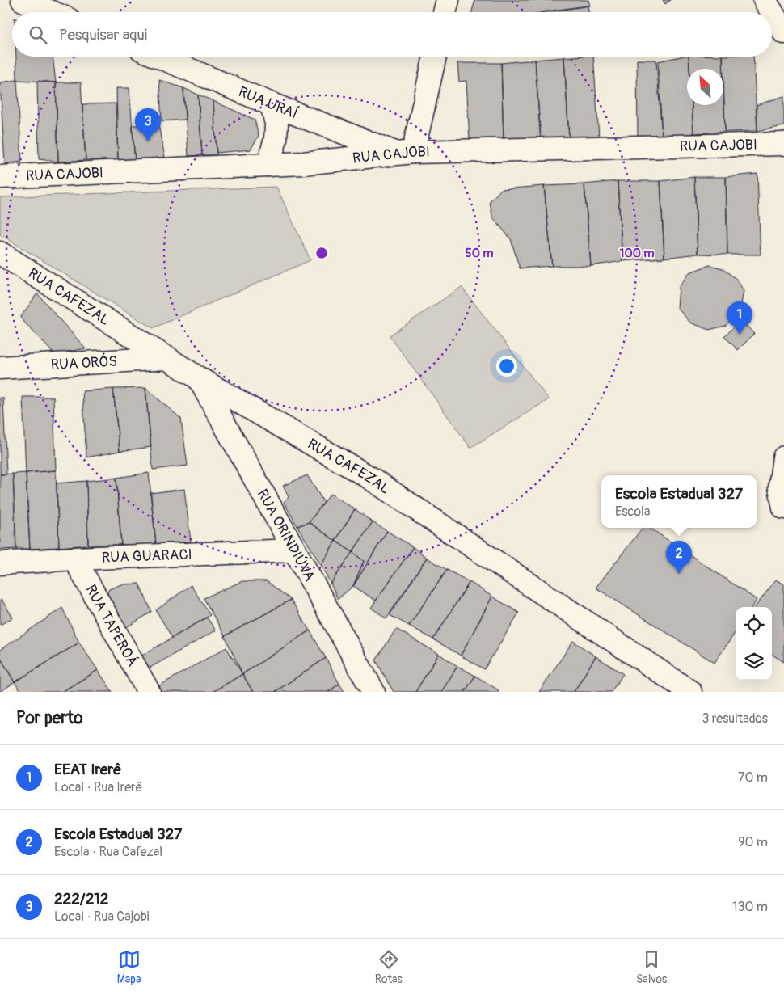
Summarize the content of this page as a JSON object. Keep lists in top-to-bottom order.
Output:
{
  "streets": {
    "street": [
      "RUA URAÍ",
      "RUA CAJOBI",
      "RUA CAFEZAL",
      "RUA ORÓS",
      "RUA ORINDIÚVA",
      "RUA GUARACI",
      "RUA TAPEROÁ"
    ]
  },
  "crossings": [
    ["RUA URAÍ", "RUA CAJOBI"],
    ["RUA CAFEZAL", "RUA ORÓS"],
    ["RUA CAFEZAL", "RUA ORINDIÚVA"],
    ["RUA ORINDIÚVA", "RUA GUARACI"],
    ["RUA GUARACI", "RUA TAPEROÁ"]
  ],
  "north": "top left",
  "page": {
    "search": "Pesquisar aqui",
    "pins": ["3", "1", "2"],
    "popup": ["Escola Estadual 327", "Escola"],
    "heading": ["Por perto", "3 resultados"],
    "list": [
      {
        "mark": "1",
        "name": "EEAT Irerê",
        "note": "Local · Rua Irerê",
        "value": "70 m"
      },
      {
        "mark": "2",
        "name": "Escola Estadual 327",
        "note": "Escola · Rua Cafezal",
        "value": "90 m"
      },
      {
        "mark": "3",
        "name": "222/212",
        "note": "Local · Rua Cajobi",
        "value": "130 m"
      }
    ],
    "nav": ["Mapa", "Rotas", "Salvos"]
  },
  "rings": ["50 m", "100 m"]
}
